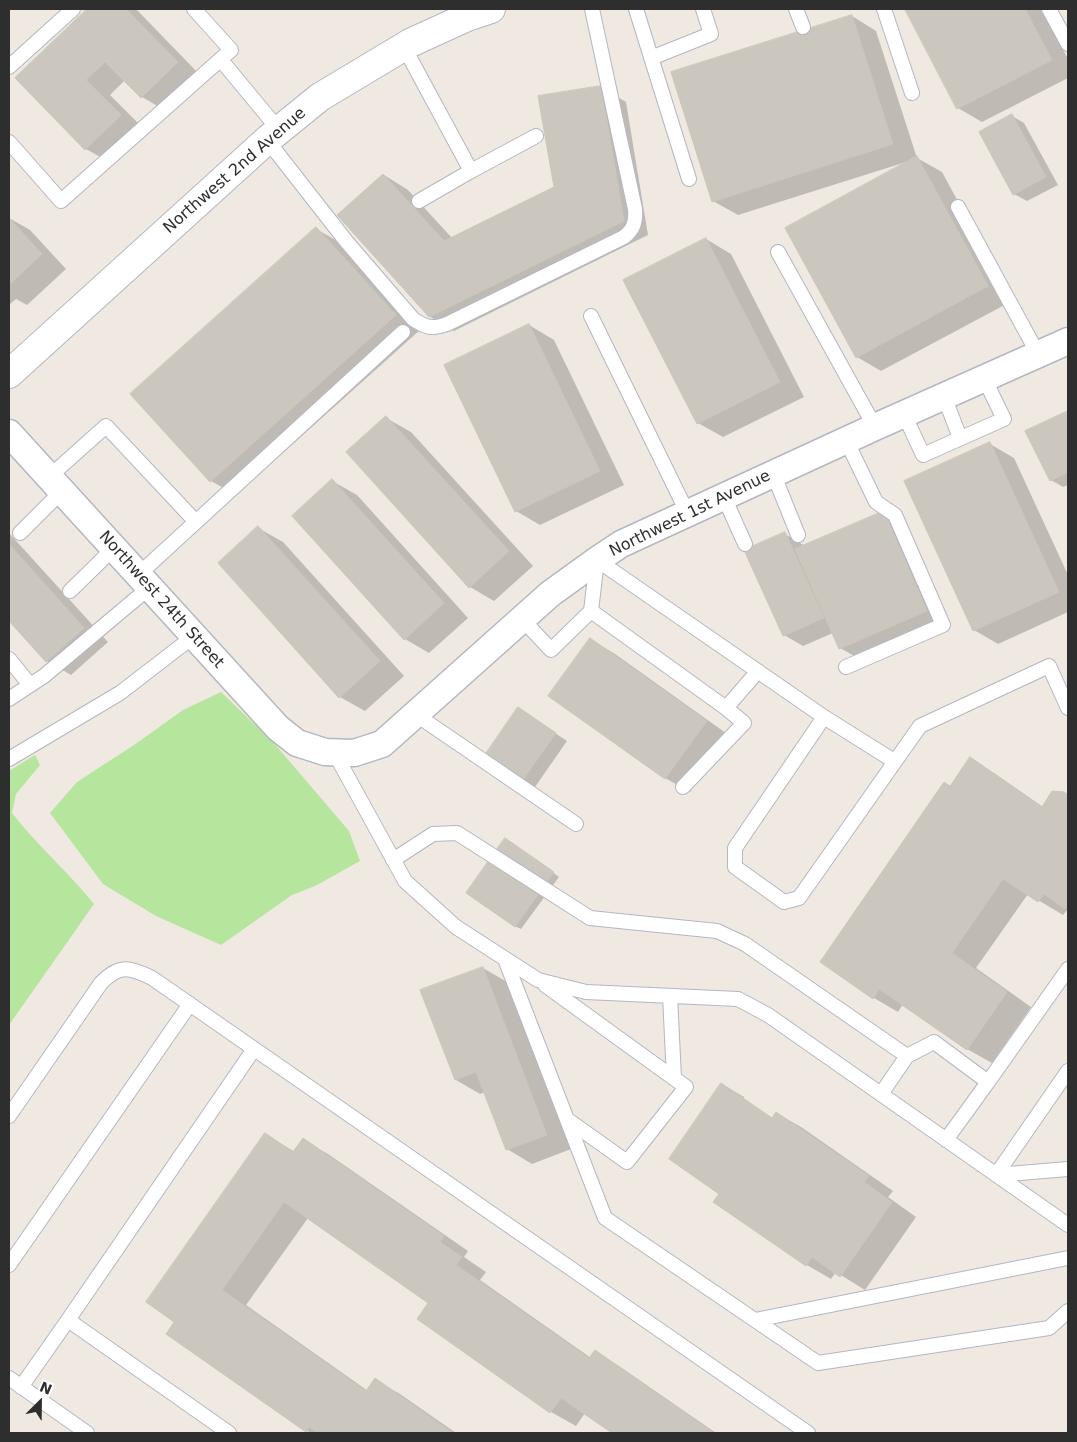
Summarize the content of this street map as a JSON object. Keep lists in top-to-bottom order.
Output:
{
  "streets": {
    "street": ["Northwest 2nd Avenue", "Northwest 1st Avenue", "Northwest 24th Street"]
  },
  "crossings": [
    ["Northwest 1st Avenue", "Northwest 24th Street"]
  ],
  "north": "top right"
}
